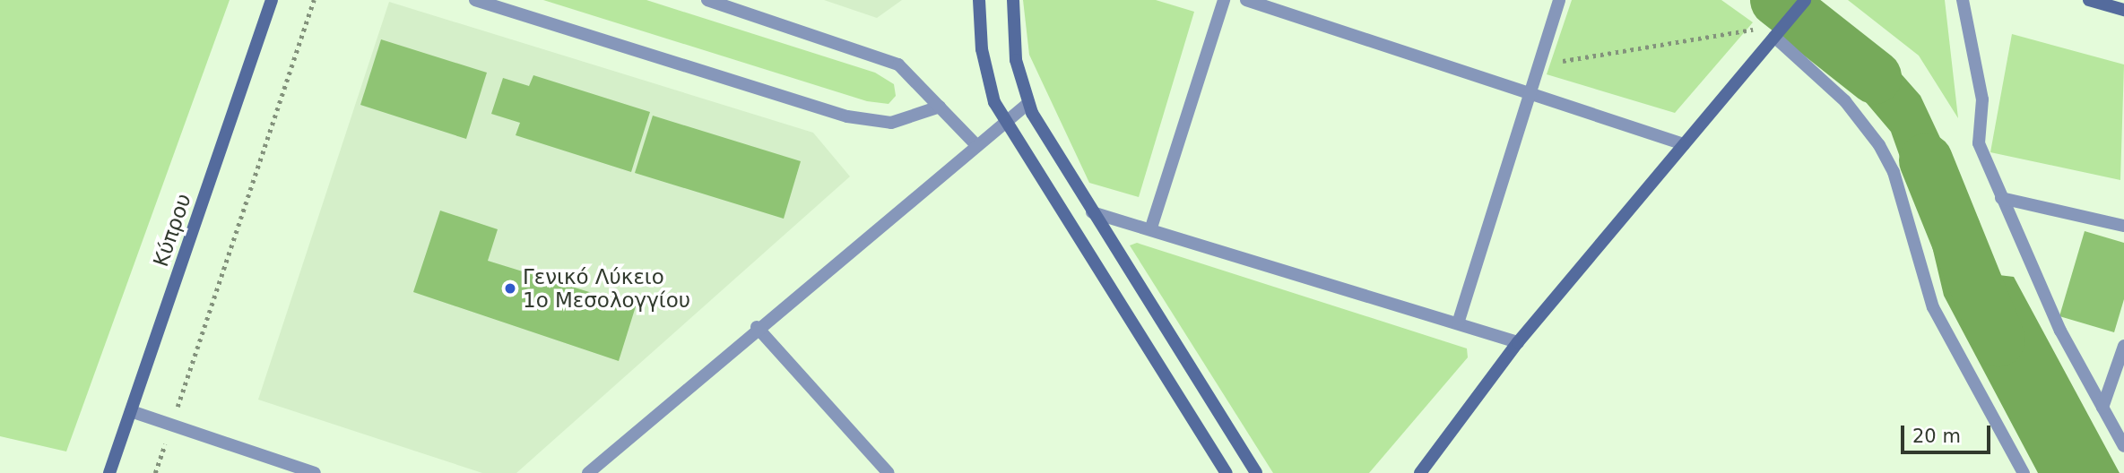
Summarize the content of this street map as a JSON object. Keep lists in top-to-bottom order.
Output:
{
  "streets": {
    "main road": ["Κύπρου"]
  },
  "places": ["Γενικό Λύκειο 1ο Μεσολογγίου"],
  "scale_bar": "20 m"
}
